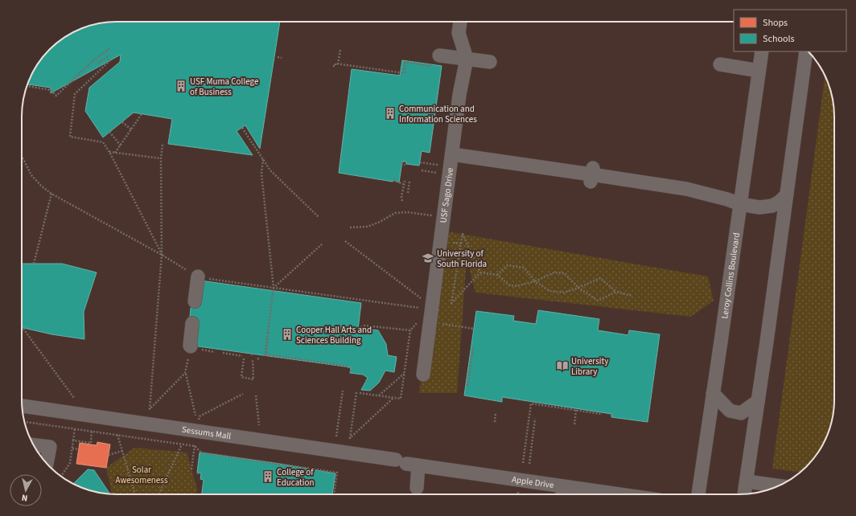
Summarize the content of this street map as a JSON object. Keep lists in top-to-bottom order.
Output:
{
  "streets": {
    "street": [
      "USF Sago Drive",
      "Leroy Collins Boulevard",
      "Sessums Mall",
      "Apple Drive"
    ]
  },
  "crossings": [
    ["Sessums Mall", "Apple Drive"]
  ],
  "parks": ["Solar Awesomeness"],
  "places": {
    "building": [
      "USF Muma College of Business",
      "Communication and Information Sciences",
      "Cooper Hall Arts and Sciences Building",
      "College of Education"
    ],
    "school or university": ["University of South Florida"],
    "library": ["University Library"]
  },
  "legend": ["Shops", "Schools"],
  "north": "bottom"
}
